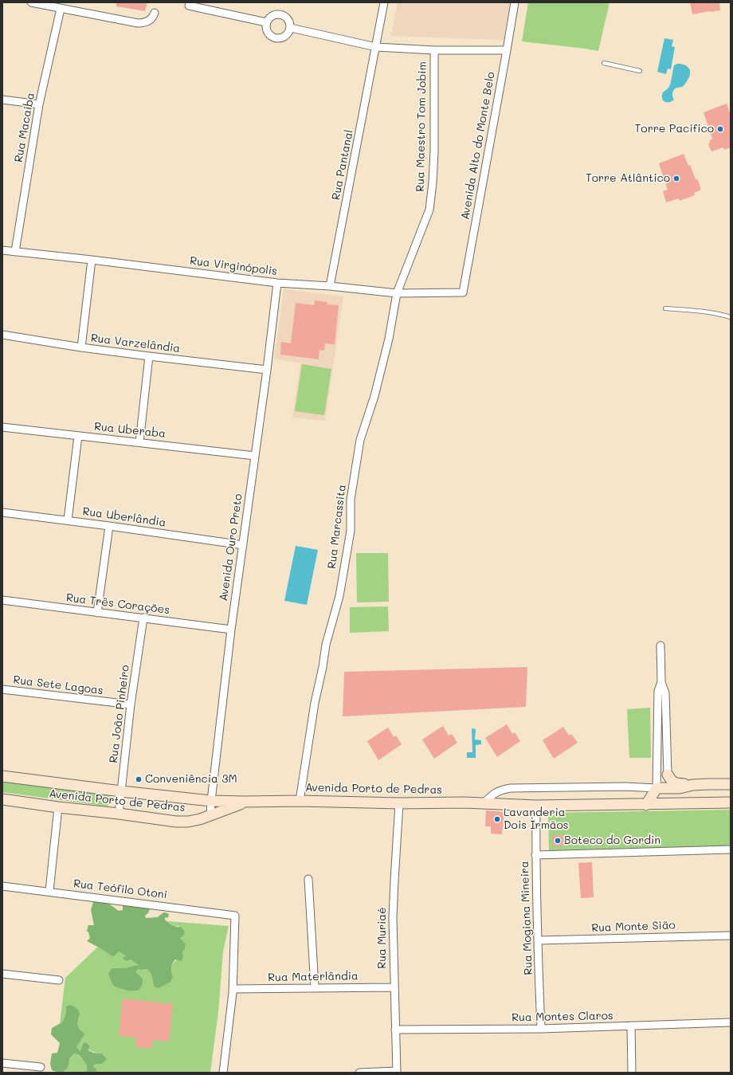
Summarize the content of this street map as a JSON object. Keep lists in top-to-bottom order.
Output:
{
  "streets": {
    "main road": ["Avenida Porto de Pedras"],
    "street": [
      "Rua Maestro Tom Jobim",
      "Rua Macaiba",
      "Avenida Alto do Monte Belo",
      "Rua Pantanal",
      "Rua Virginópolis",
      "Rua Varzelândia",
      "Rua Uberaba",
      "Rua Uberlândia",
      "Rua Marcassita",
      "Avenida Ouro Preto",
      "Rua Três Corações",
      "Rua Sete Lagoas",
      "Rua João Pinheiro",
      "Rua Teófilo Otoni",
      "Rua Mogiana Mineira",
      "Rua Monte Sião",
      "Rua Muriaé",
      "Rua Materlândia",
      "Rua Montes Claros"
    ]
  },
  "crossings": [
    ["Rua Maestro Tom Jobim", "Rua Virginópolis"],
    ["Rua Maestro Tom Jobim", "Rua Marcassita"],
    ["Rua Macaiba", "Rua Virginópolis"],
    ["Avenida Alto do Monte Belo", "Rua Virginópolis"],
    ["Rua Pantanal", "Rua Virginópolis"],
    ["Rua Virginópolis", "Rua Marcassita"],
    ["Rua Virginópolis", "Avenida Ouro Preto"],
    ["Rua Varzelândia", "Avenida Ouro Preto"],
    ["Rua Uberaba", "Avenida Ouro Preto"],
    ["Rua Uberlândia", "Avenida Ouro Preto"],
    ["Rua Marcassita", "Avenida Porto de Pedras"],
    ["Avenida Ouro Preto", "Rua Três Corações"],
    ["Avenida Ouro Preto", "Avenida Porto de Pedras"],
    ["Rua Três Corações", "Rua João Pinheiro"],
    ["Rua Sete Lagoas", "Rua João Pinheiro"],
    ["Rua João Pinheiro", "Avenida Porto de Pedras"],
    ["Avenida Porto de Pedras", "Rua Mogiana Mineira"],
    ["Avenida Porto de Pedras", "Rua Muriaé"],
    ["Rua Teófilo Otoni", "Rua Materlândia"],
    ["Rua Mogiana Mineira", "Rua Monte Sião"],
    ["Rua Mogiana Mineira", "Rua Montes Claros"],
    ["Rua Muriaé", "Rua Materlândia"],
    ["Rua Muriaé", "Rua Montes Claros"]
  ],
  "places": [
    "Torre Pacífico",
    "Torre Atlântico",
    "Conveniência 3M",
    "Lavanderia Dois Irmãos",
    "Boteco do Gordin"
  ]
}
